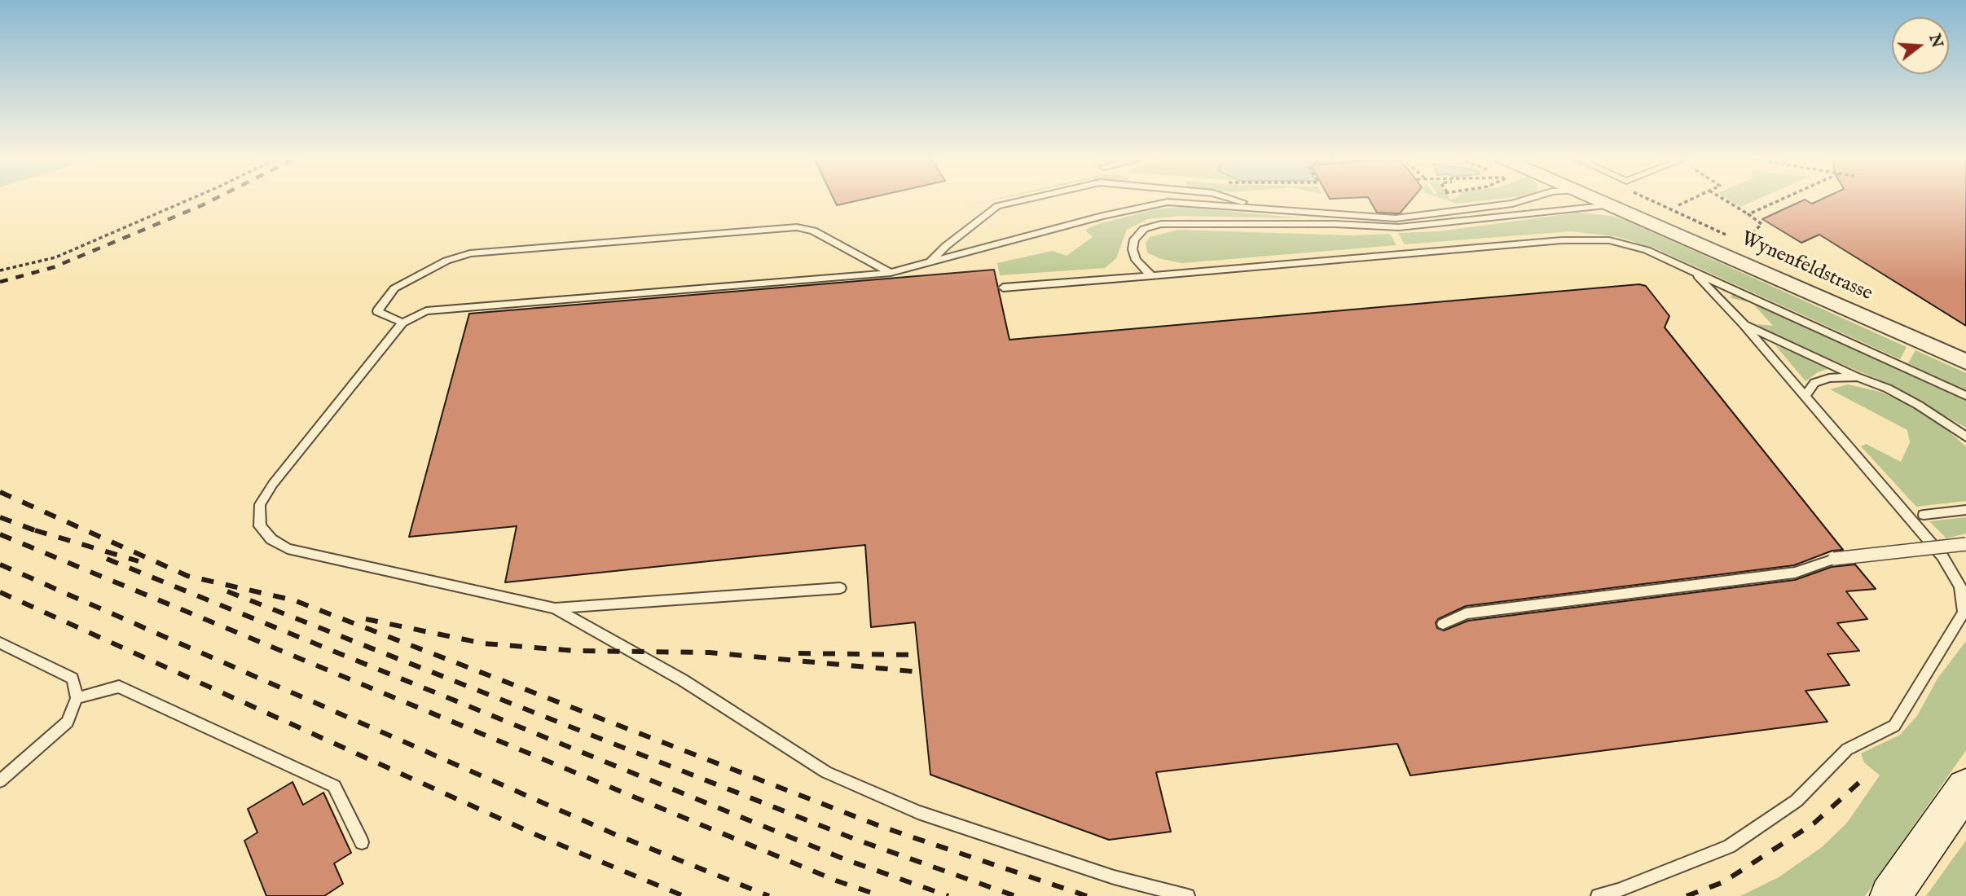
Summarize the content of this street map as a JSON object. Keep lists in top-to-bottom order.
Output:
{
  "streets": {
    "street": ["Wynenfeldstrasse"]
  },
  "north": "right"
}
